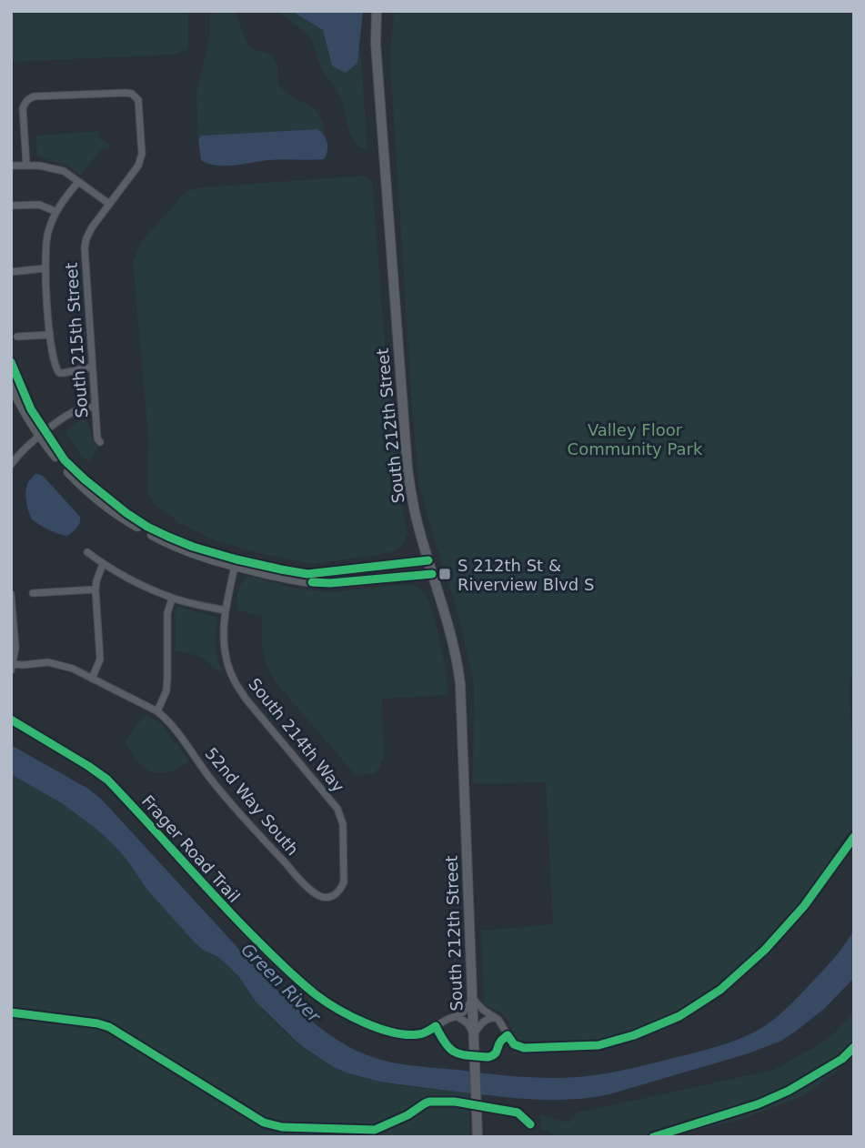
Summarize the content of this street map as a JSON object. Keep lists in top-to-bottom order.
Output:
{
  "streets": {
    "main road": ["South 212th Street"],
    "street": ["South 215th Street", "South 214th Way", "52nd Way South"],
    "cycle path": ["Frager Road Trail"]
  },
  "crossings": [
    ["South 214th Way", "52nd Way South"]
  ],
  "water": ["Green River"],
  "parks": ["Valley Floor Community Park"],
  "places": {
    "transit": ["S 212th St & Riverview Blvd S"]
  }
}
